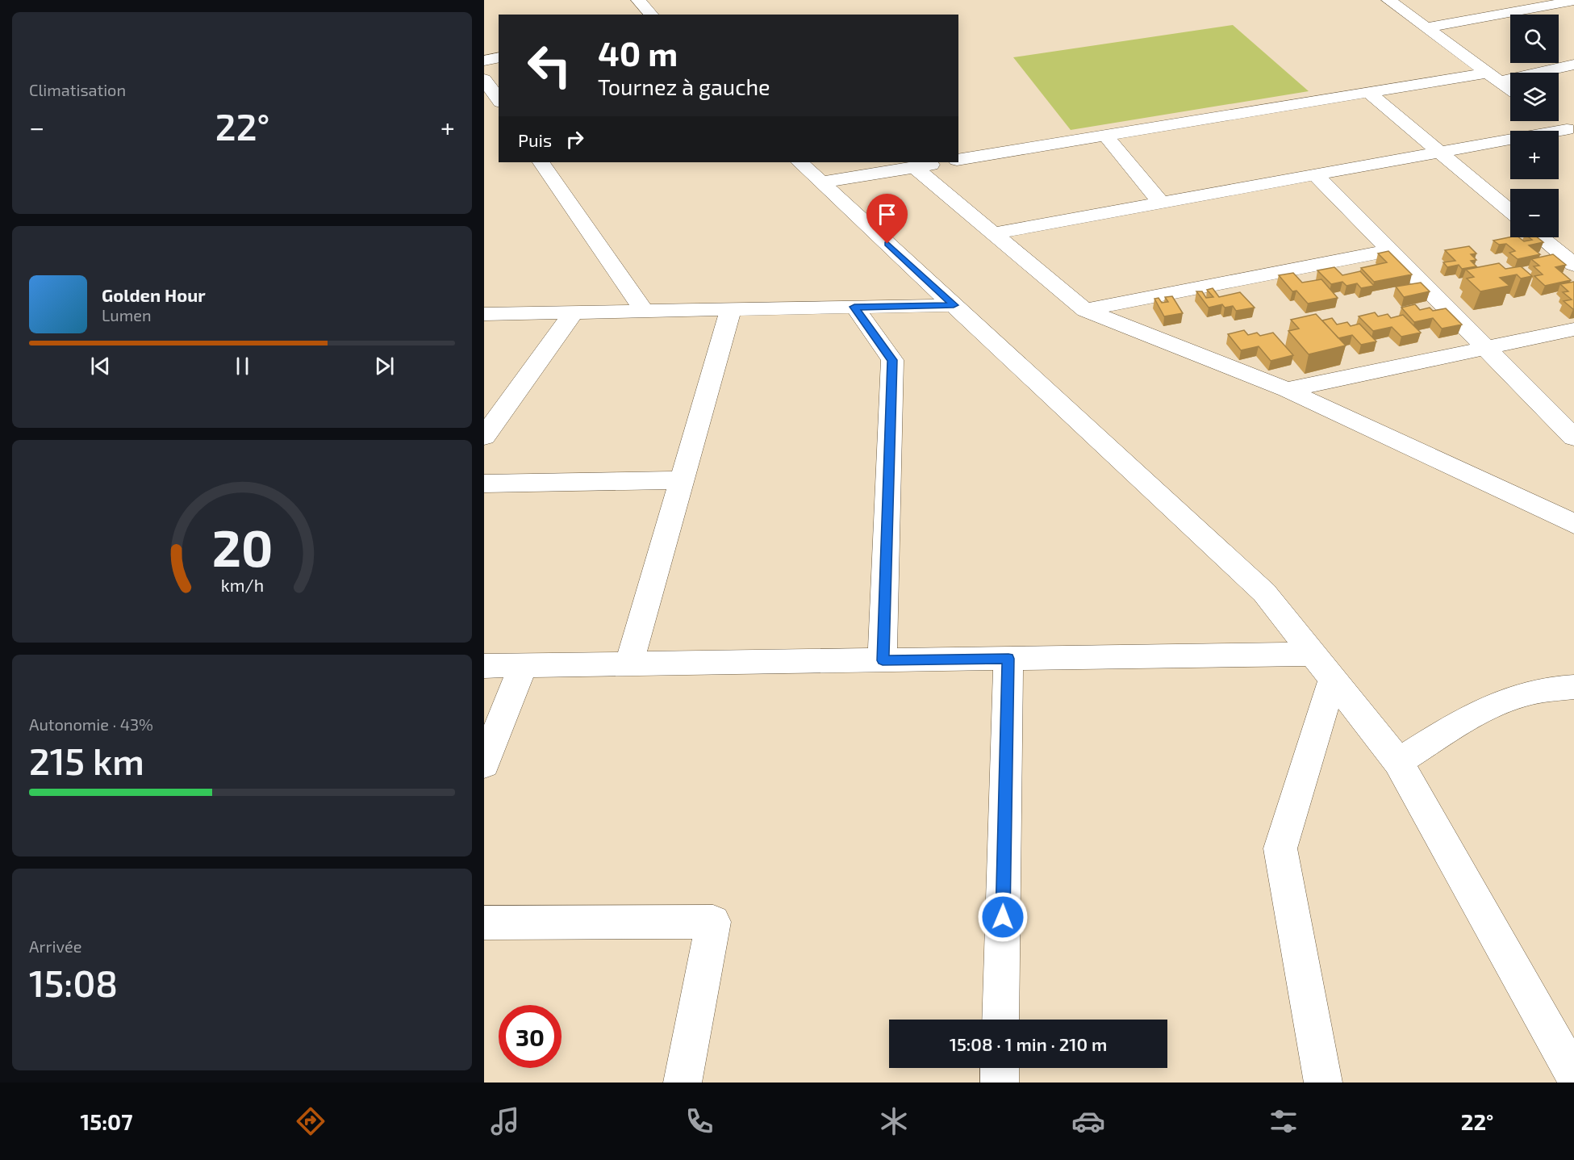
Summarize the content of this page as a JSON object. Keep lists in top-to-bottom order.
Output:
{
  "page": {
    "tile": [
      "Climatisation",
      ["Autonomie · 43%", "215 km"],
      ["Arrivée", "15:08"]
    ],
    "map_buttons": ["+", "−"],
    "turn": ["40 m", "Tournez à gauche"],
    "heat": ["−", "22°", "+"],
    "then": "Puis",
    "song": ["Golden Hour", "Lumen"],
    "limit": "30",
    "trip": "15:08 · 1 min · 210 m",
    "tabs": ["15:07", "22°"],
    "gauge": ["20", "km/h"]
  }
}
